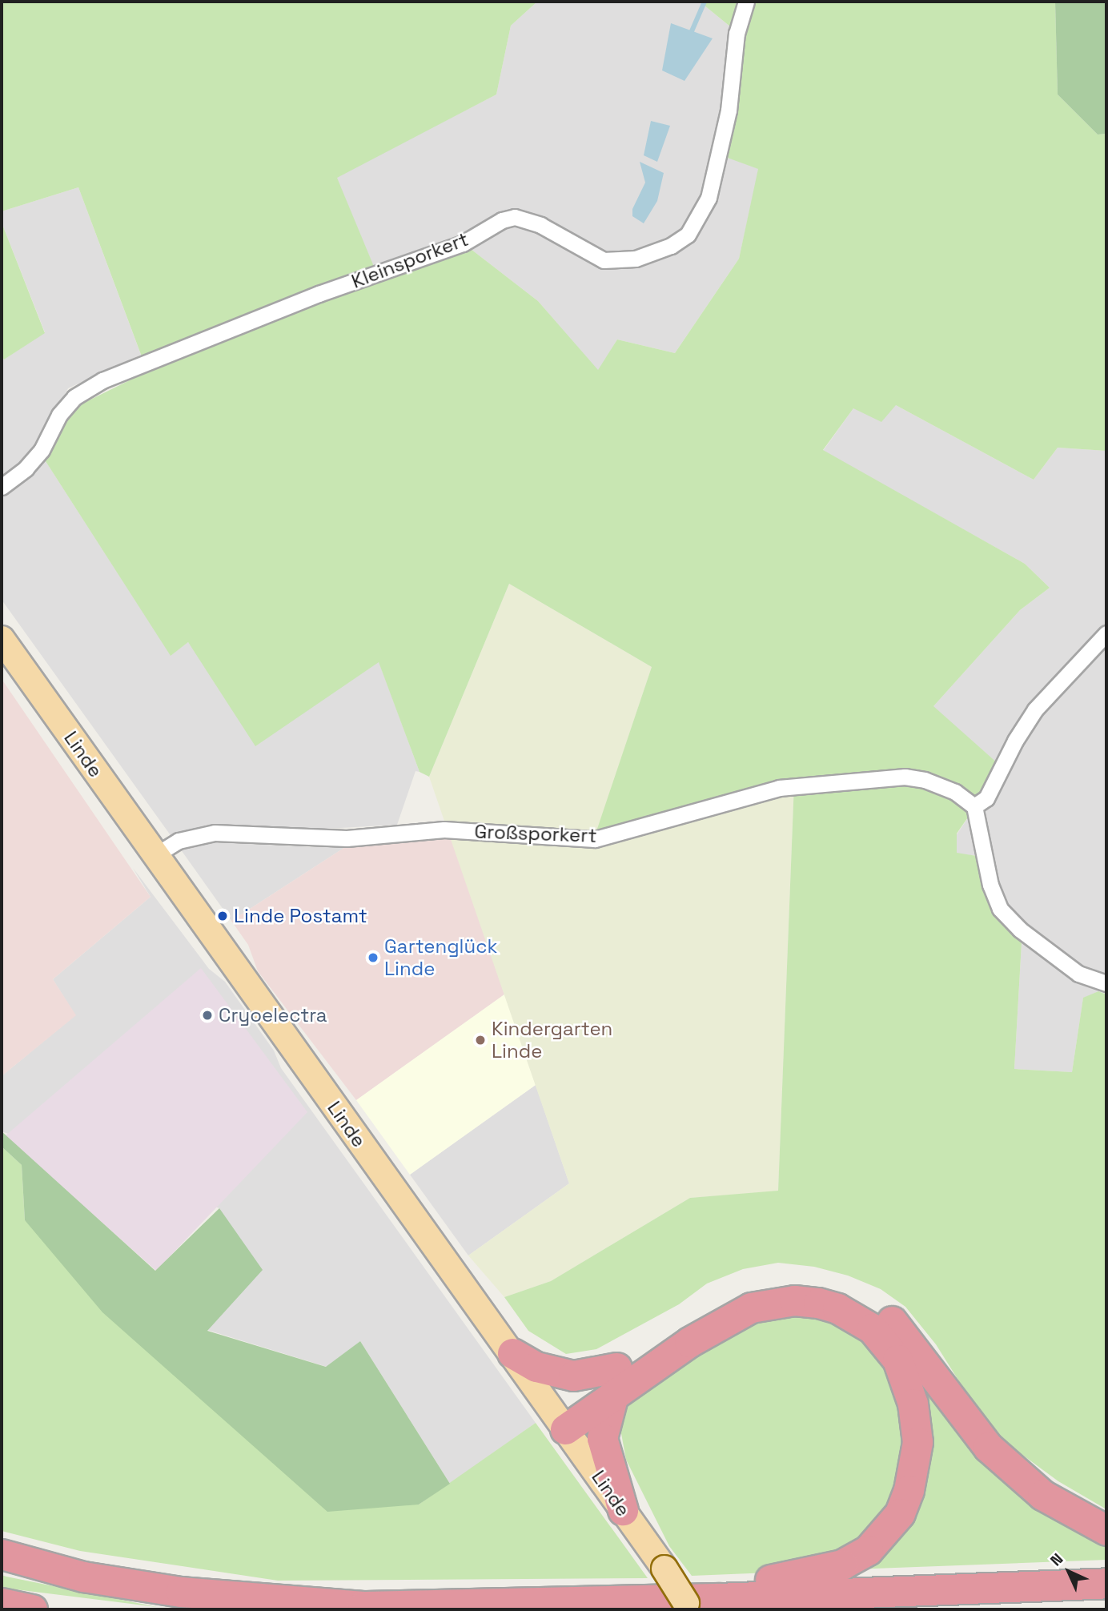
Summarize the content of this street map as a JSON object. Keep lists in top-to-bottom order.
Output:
{
  "streets": {
    "main road": ["Linde"],
    "street": ["Kleinsporkert", "Großsporkert"]
  },
  "crossings": [
    ["Linde", "Großsporkert"]
  ],
  "places": [
    "Linde Postamt",
    "Gartenglück Linde",
    "Cryoelectra",
    "Kindergarten Linde"
  ],
  "north": "top left"
}
